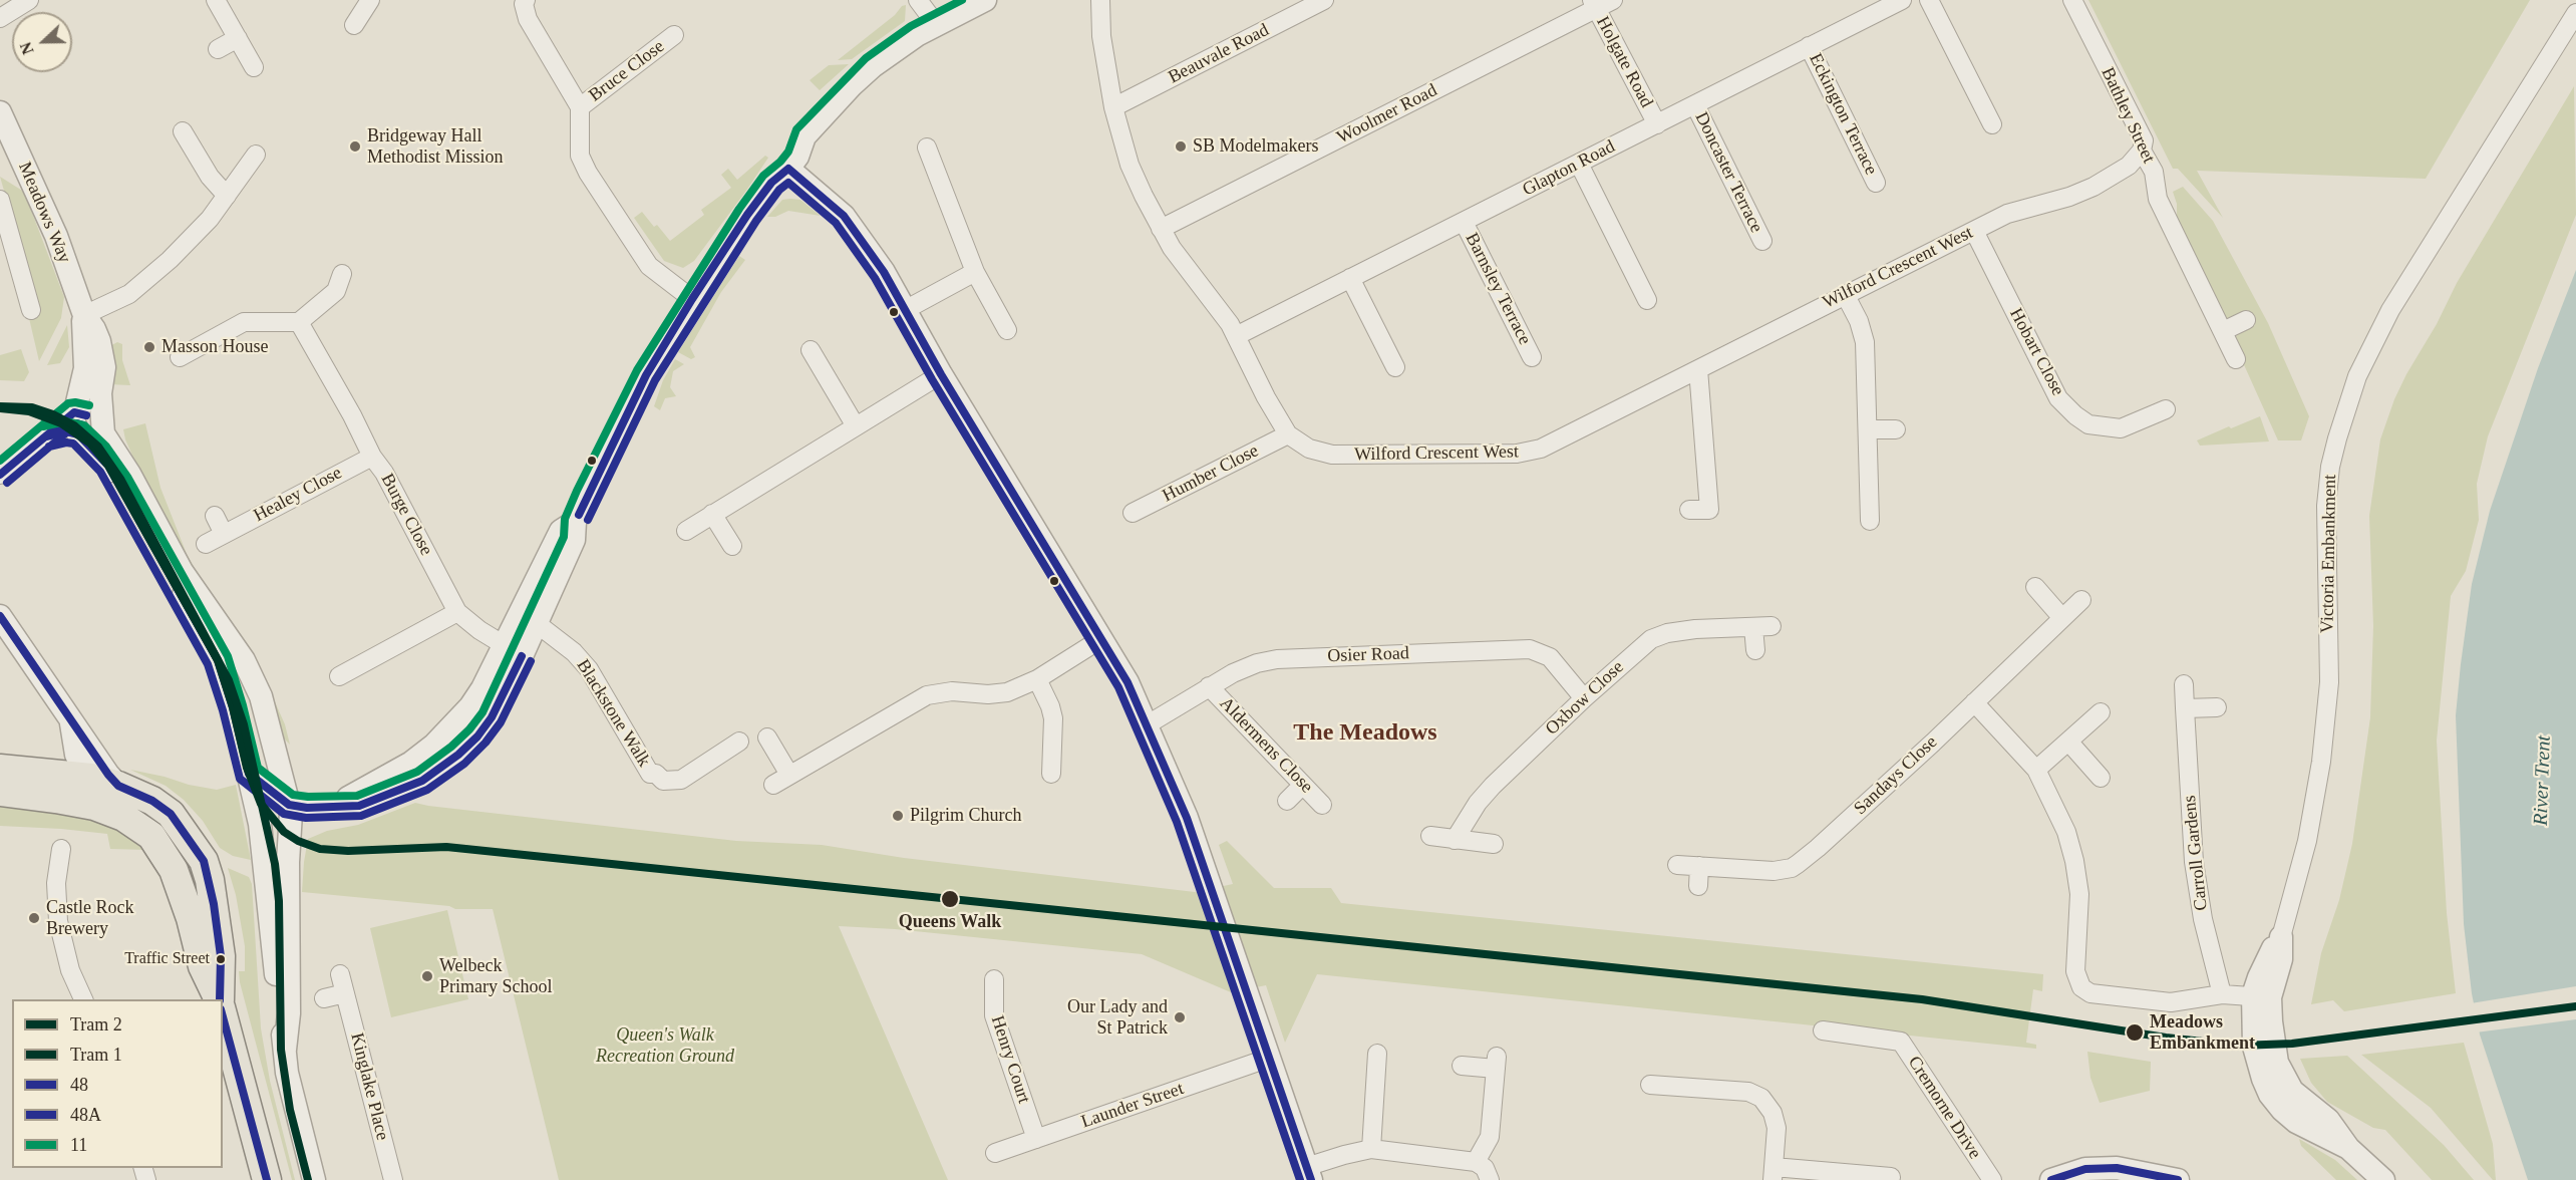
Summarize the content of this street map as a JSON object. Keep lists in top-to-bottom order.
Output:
{
  "streets": {
    "street": [
      "Beauvale Road",
      "Holgate Road",
      "Bruce Close",
      "Woolmer Road",
      "Eckington Terrace",
      "Bathley Street",
      "Glapton Road",
      "Doncaster Terrace",
      "Meadows Way",
      "Wilford Crescent West",
      "Barnsley Terrace",
      "Hobart Close",
      "Humber Close",
      "Healey Close",
      "Burge Close",
      "Victoria Embankment",
      "Osier Road",
      "Oxbow Close",
      "Blackstone Walk",
      "Aldermens Close",
      "Sandays Close",
      "Carroll Gardens",
      "Henry Court",
      "Kinglake Place",
      "Launder Street",
      "Cremorne Drive"
    ]
  },
  "crossings": [
    ["Beauvale Road", "Wilford Crescent West"],
    ["Holgate Road", "Woolmer Road"],
    ["Holgate Road", "Glapton Road"],
    ["Woolmer Road", "Wilford Crescent West"],
    ["Eckington Terrace", "Glapton Road"],
    ["Bathley Street", "Wilford Crescent West"],
    ["Glapton Road", "Doncaster Terrace"],
    ["Glapton Road", "Wilford Crescent West"],
    ["Glapton Road", "Barnsley Terrace"],
    ["Wilford Crescent West", "Hobart Close"],
    ["Wilford Crescent West", "Humber Close"],
    ["Healey Close", "Burge Close"],
    ["Osier Road", "Oxbow Close"],
    ["Osier Road", "Aldermens Close"],
    ["Henry Court", "Launder Street"]
  ],
  "districts": ["The Meadows"],
  "water": ["River Trent"],
  "parks": ["Queen's Walk Recreation Ground"],
  "places": [
    "Bridgeway Hall Methodist Mission",
    "SB Modelmakers",
    "Masson House",
    "Pilgrim Church",
    "Queens Walk",
    "Castle Rock Brewery",
    "Traffic Street",
    "Welbeck Primary School",
    "Our Lady and St Patrick",
    "Meadows Embankment"
  ],
  "lines": [
    "transit line 11",
    "transit line 48",
    "transit line 48A",
    "tram line 1",
    "tram line 2"
  ],
  "legend": [
    "Tram 2",
    "Tram 1",
    "48",
    "48A",
    "11"
  ],
  "north": "left"
}
